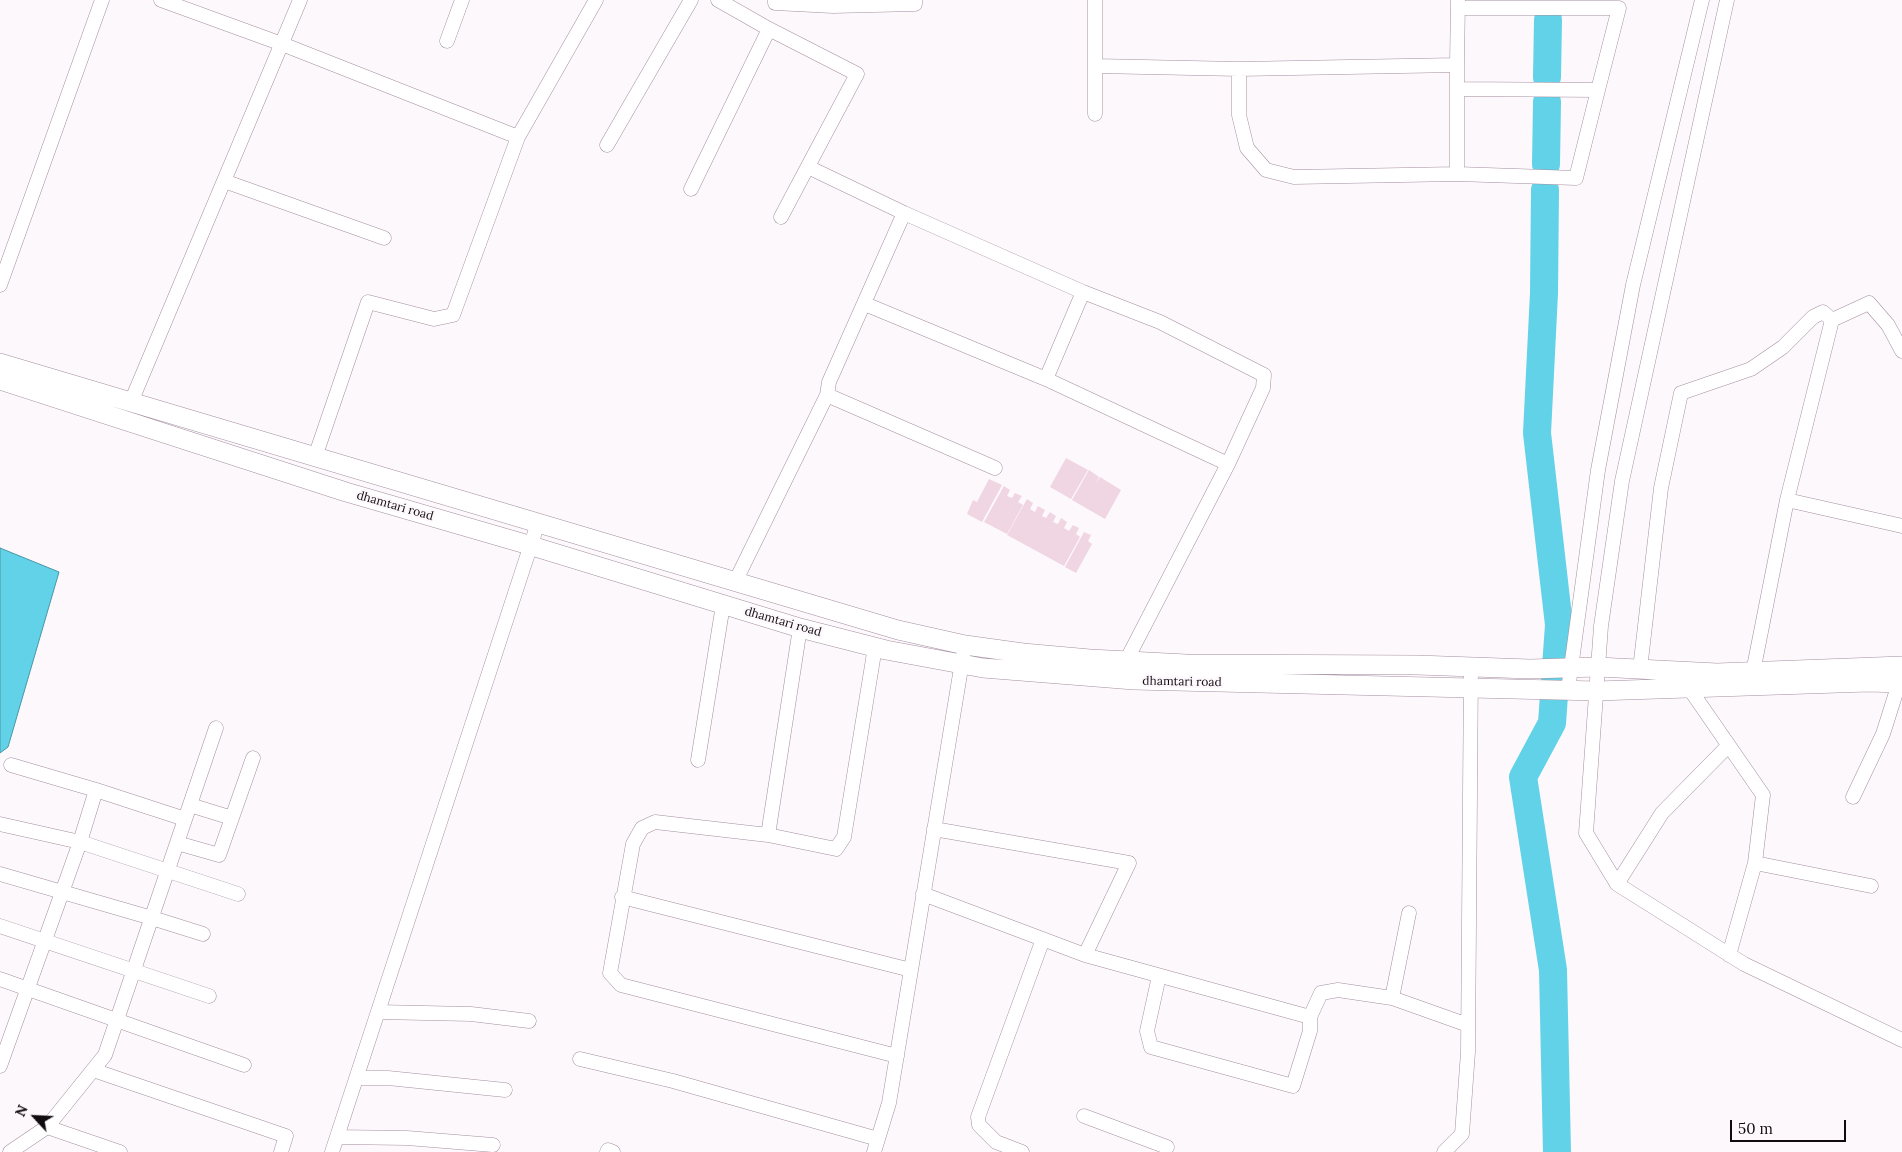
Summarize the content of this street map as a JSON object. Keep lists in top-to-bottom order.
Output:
{
  "streets": {
    "main road": ["dhamtari road"]
  },
  "scale_bar": "50 m",
  "north": "top left"
}
